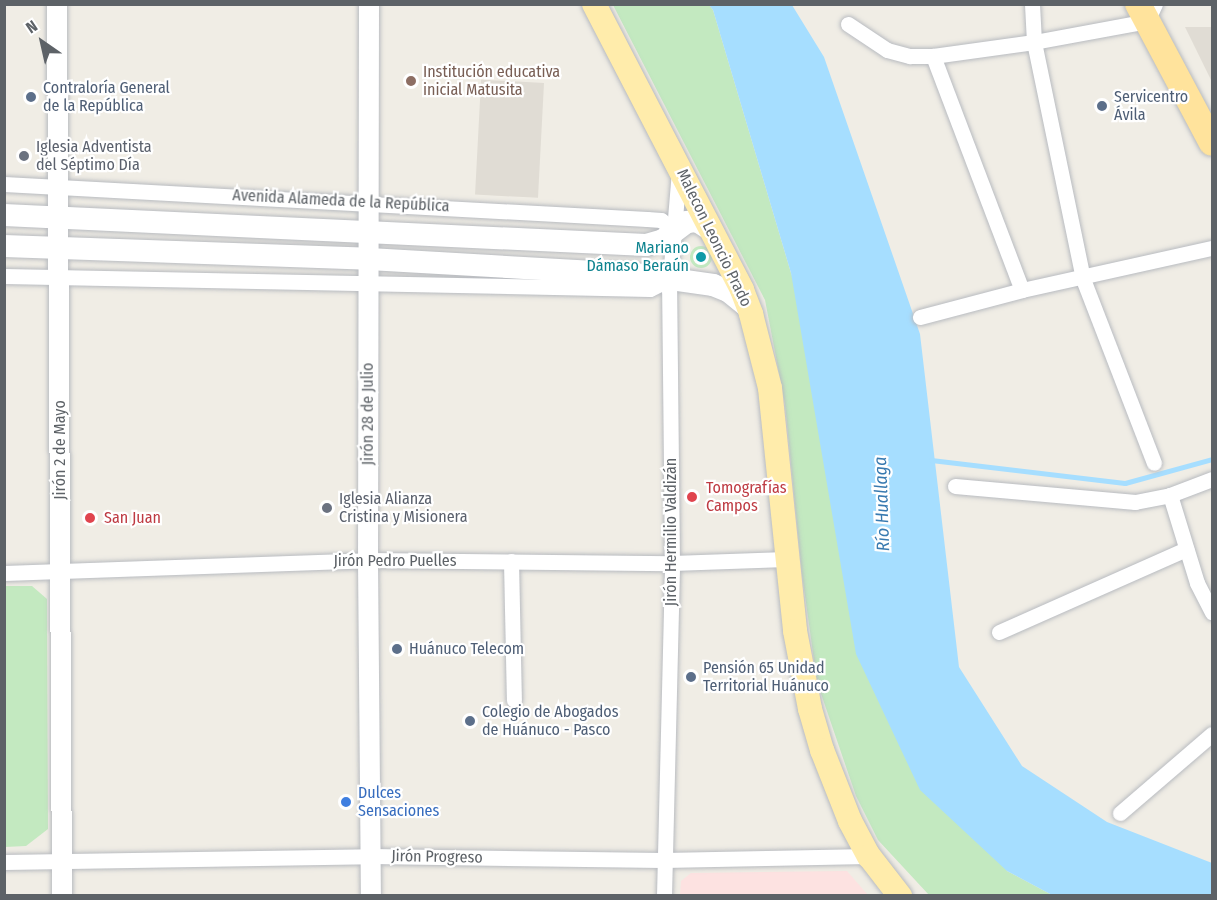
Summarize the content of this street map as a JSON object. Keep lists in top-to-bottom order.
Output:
{
  "streets": {
    "main road": ["Avenida Alameda de la República", "Malecon Leoncio Prado"],
    "street": [
      "Jirón 28 de Julio",
      "Jirón 2 de Mayo",
      "Jirón Hermilio Valdizán",
      "Jirón Pedro Puelles",
      "Jirón Progreso"
    ]
  },
  "crossings": [
    ["Avenida Alameda de la República", "Malecon Leoncio Prado"],
    ["Avenida Alameda de la República", "Jirón 28 de Julio"],
    ["Avenida Alameda de la República", "Jirón 2 de Mayo"],
    ["Avenida Alameda de la República", "Jirón Hermilio Valdizán"],
    ["Malecon Leoncio Prado", "Jirón Hermilio Valdizán"],
    ["Malecon Leoncio Prado", "Jirón Pedro Puelles"],
    ["Malecon Leoncio Prado", "Jirón Progreso"],
    ["Jirón 28 de Julio", "Jirón Pedro Puelles"],
    ["Jirón 28 de Julio", "Jirón Progreso"],
    ["Jirón 2 de Mayo", "Jirón Pedro Puelles"],
    ["Jirón 2 de Mayo", "Jirón Progreso"],
    ["Jirón Hermilio Valdizán", "Jirón Pedro Puelles"],
    ["Jirón Hermilio Valdizán", "Jirón Progreso"]
  ],
  "water": ["Río Huallaga"],
  "places": [
    "Institución educativa inicial Matusita",
    "Contraloría General de la República",
    "Servicentro Ávila",
    "Iglesia Adventista del Séptimo Día",
    "Mariano Dámaso Beraún",
    "Tomografías Campos",
    "Iglesia Alianza Cristina y Misionera",
    "San Juan",
    "Huánuco Telecom",
    "Pensión 65 Unidad Territorial Huánuco",
    "Colegio de Abogados de Huánuco - Pasco",
    "Dulces Sensaciones"
  ],
  "north": "top left"
}
